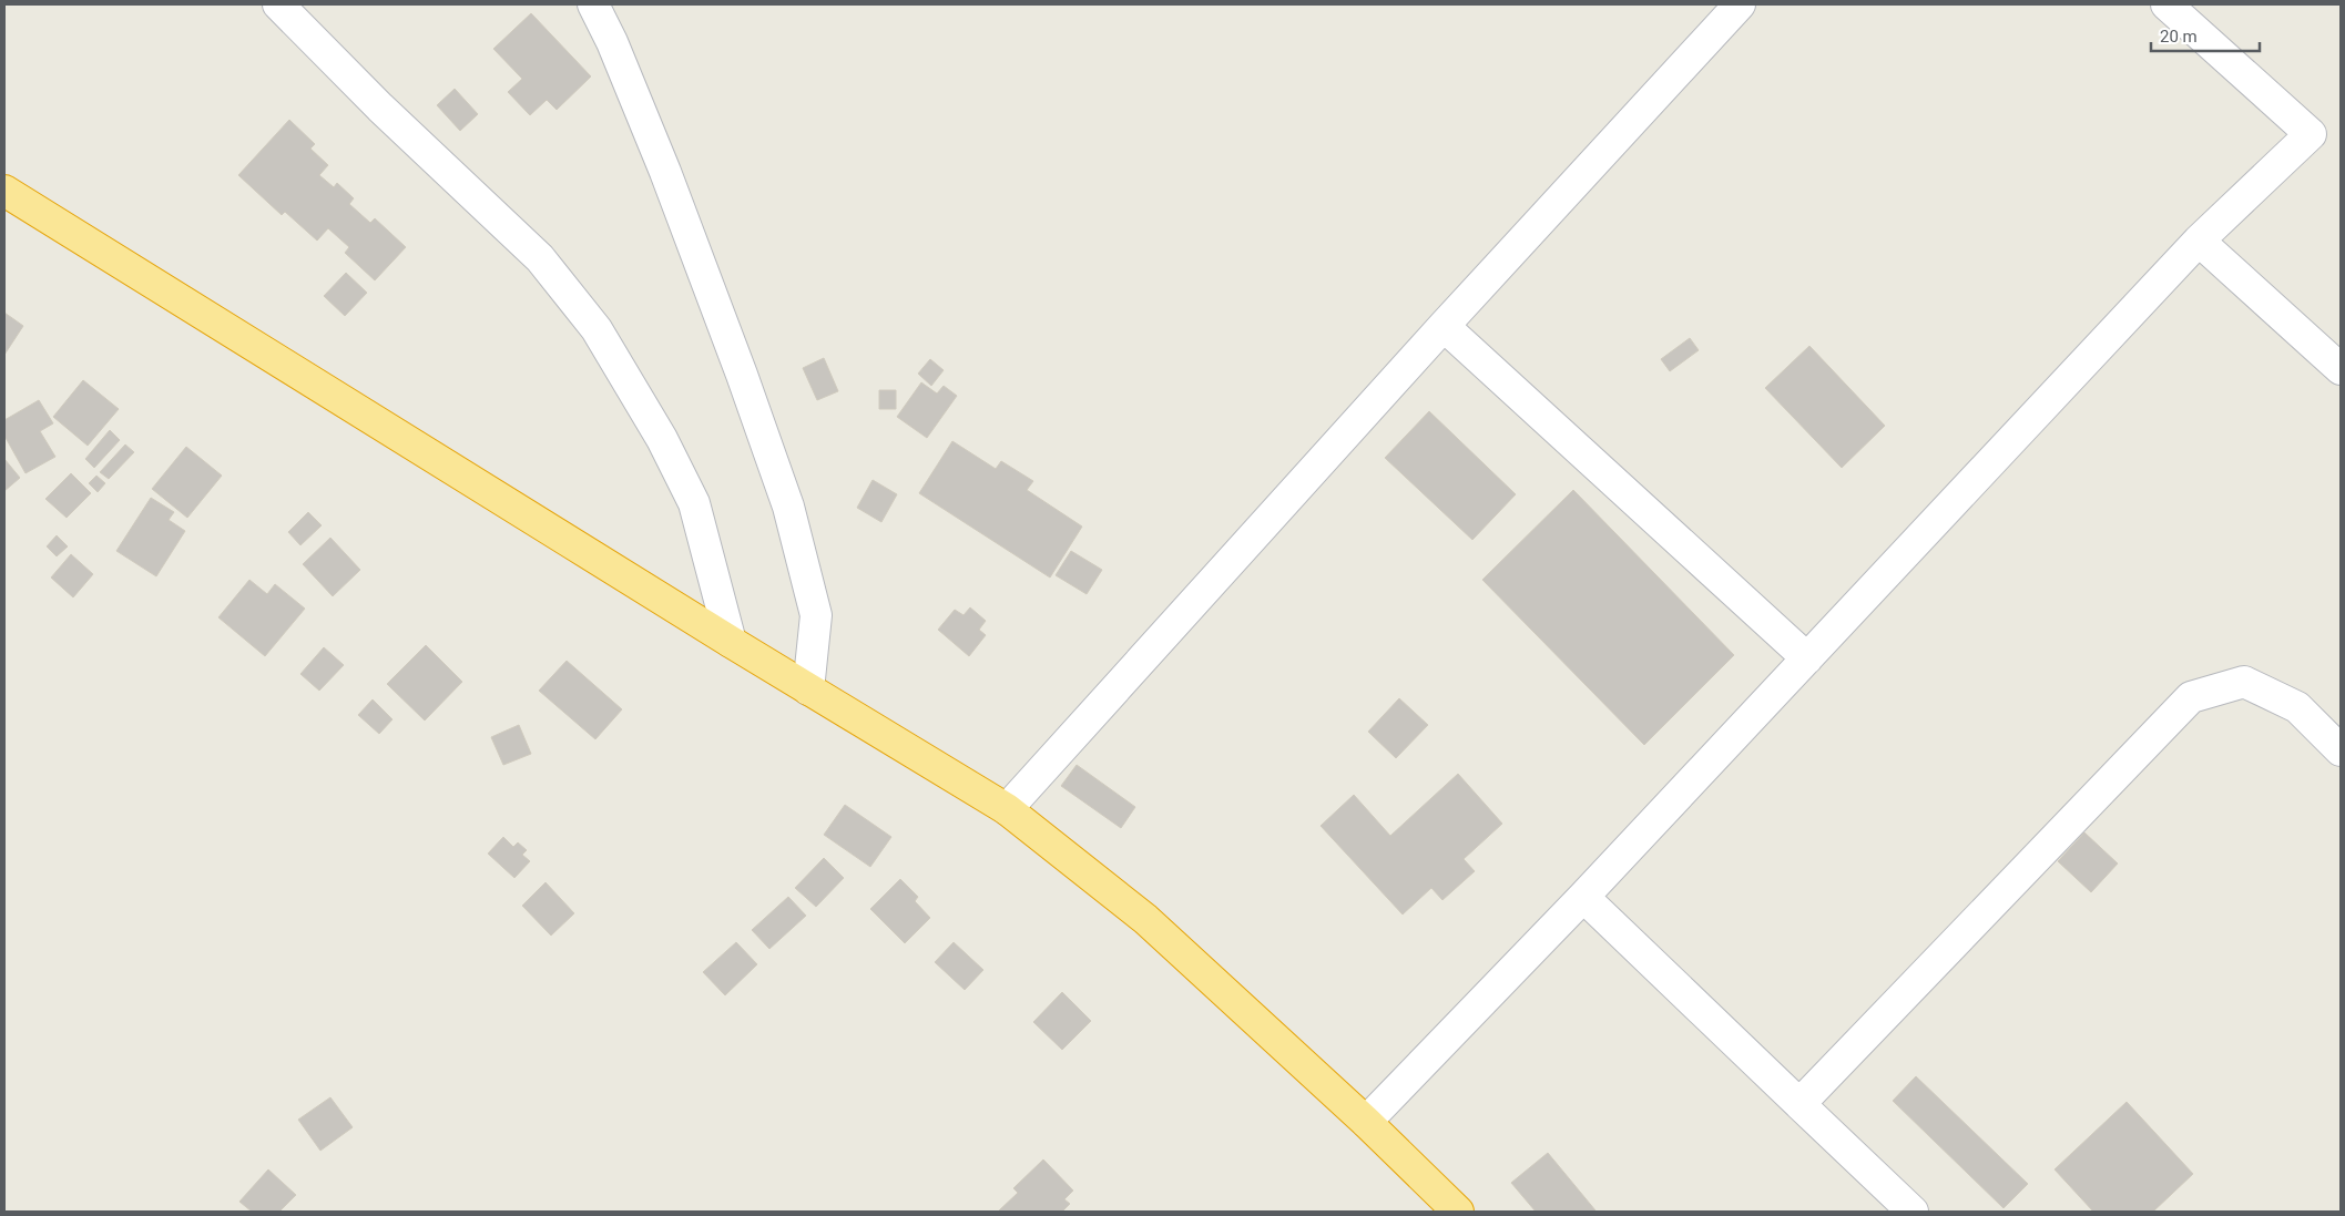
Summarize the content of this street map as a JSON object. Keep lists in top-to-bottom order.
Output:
{
  "scale_bar": "20 m"
}
